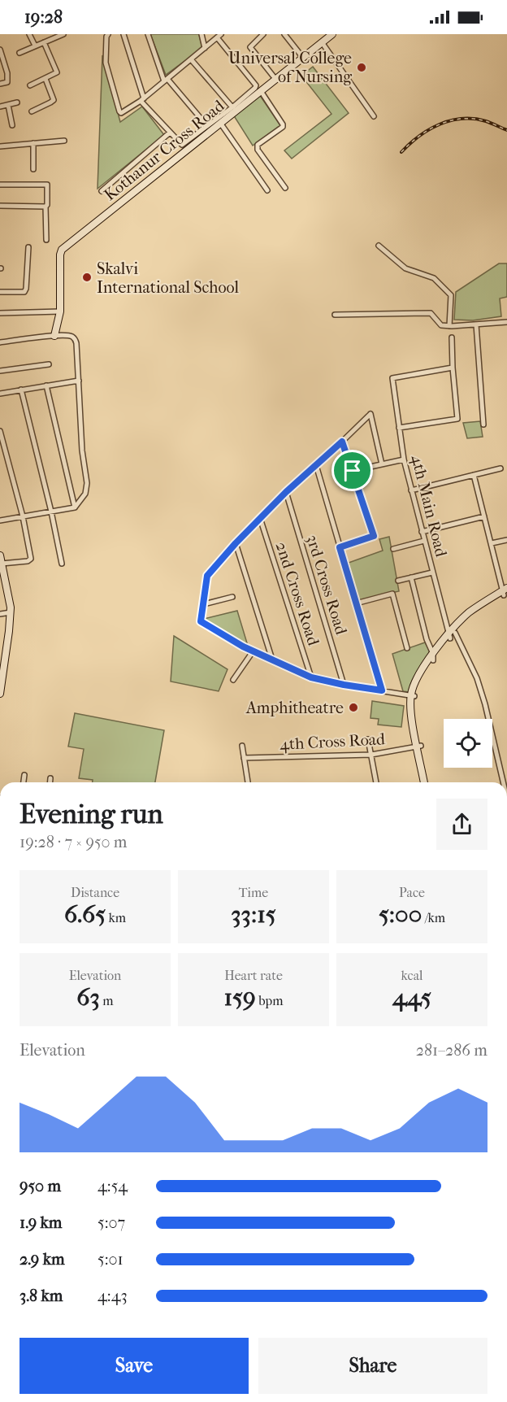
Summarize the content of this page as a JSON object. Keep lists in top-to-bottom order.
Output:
{
  "streets": {
    "street": [
      "Kothanur Cross Road",
      "4th Main Road",
      "3rd Cross Road",
      "2nd Cross Road",
      "4th Cross Road"
    ]
  },
  "places": ["Universal College of Nursing", "Skalvi International School", "Amphitheatre"],
  "page": {
    "status": "19:28",
    "heading": ["Evening run", "19:28 · 7 × 950 m"],
    "stats": [
      ["Distance", "6.65 km"],
      ["Time", "33:15"],
      ["Pace", "5:00 /km"],
      ["Elevation", "63 m"],
      ["Heart rate", "159 bpm"],
      ["kcal", "445"]
    ],
    "chart": ["Elevation", "281–286 m"],
    "list": [
      {
        "name": "950 m",
        "note": "4:54"
      },
      {
        "name": "1.9 km",
        "note": "5:07"
      },
      {
        "name": "2.9 km",
        "note": "5:01"
      },
      {
        "name": "3.8 km",
        "note": "4:43"
      }
    ],
    "buttons": ["Save", "Share"]
  }
}
